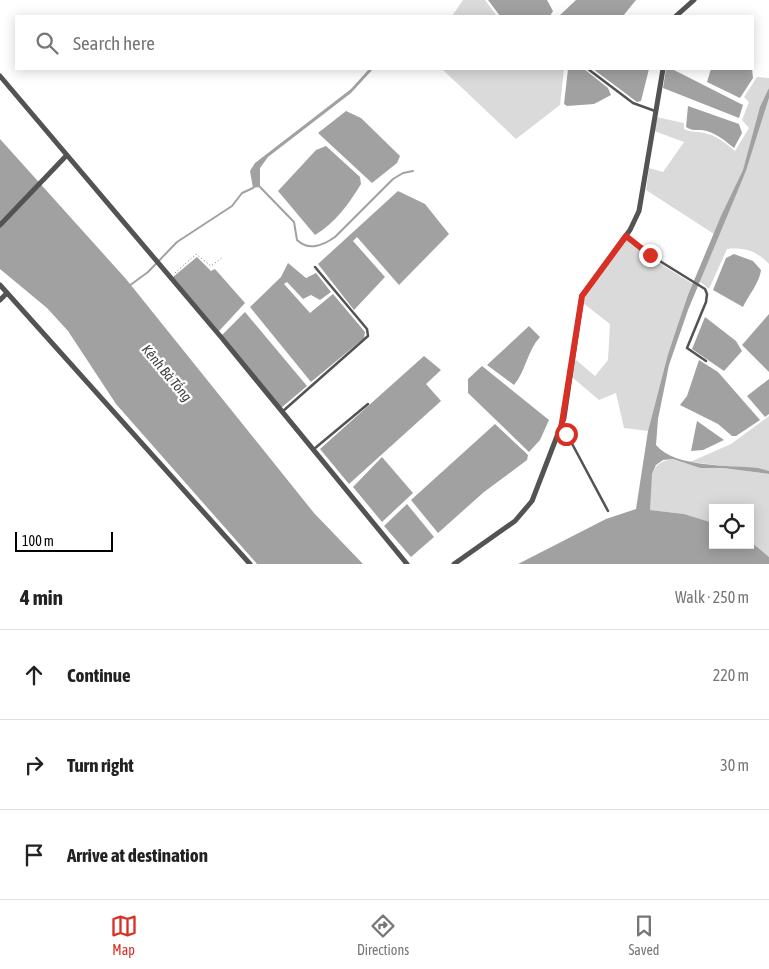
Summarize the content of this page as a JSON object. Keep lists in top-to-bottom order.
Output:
{
  "water": ["Kênh Bà Tống"],
  "scale_bar": "100 m",
  "page": {
    "search": "Search here",
    "scale": "100 m",
    "heading": ["4 min", "Walk · 250 m"],
    "list": [
      ["Continue", "220 m"],
      ["Turn right", "30 m"],
      "Arrive at destination"
    ],
    "nav": ["Map", "Directions", "Saved"]
  }
}
